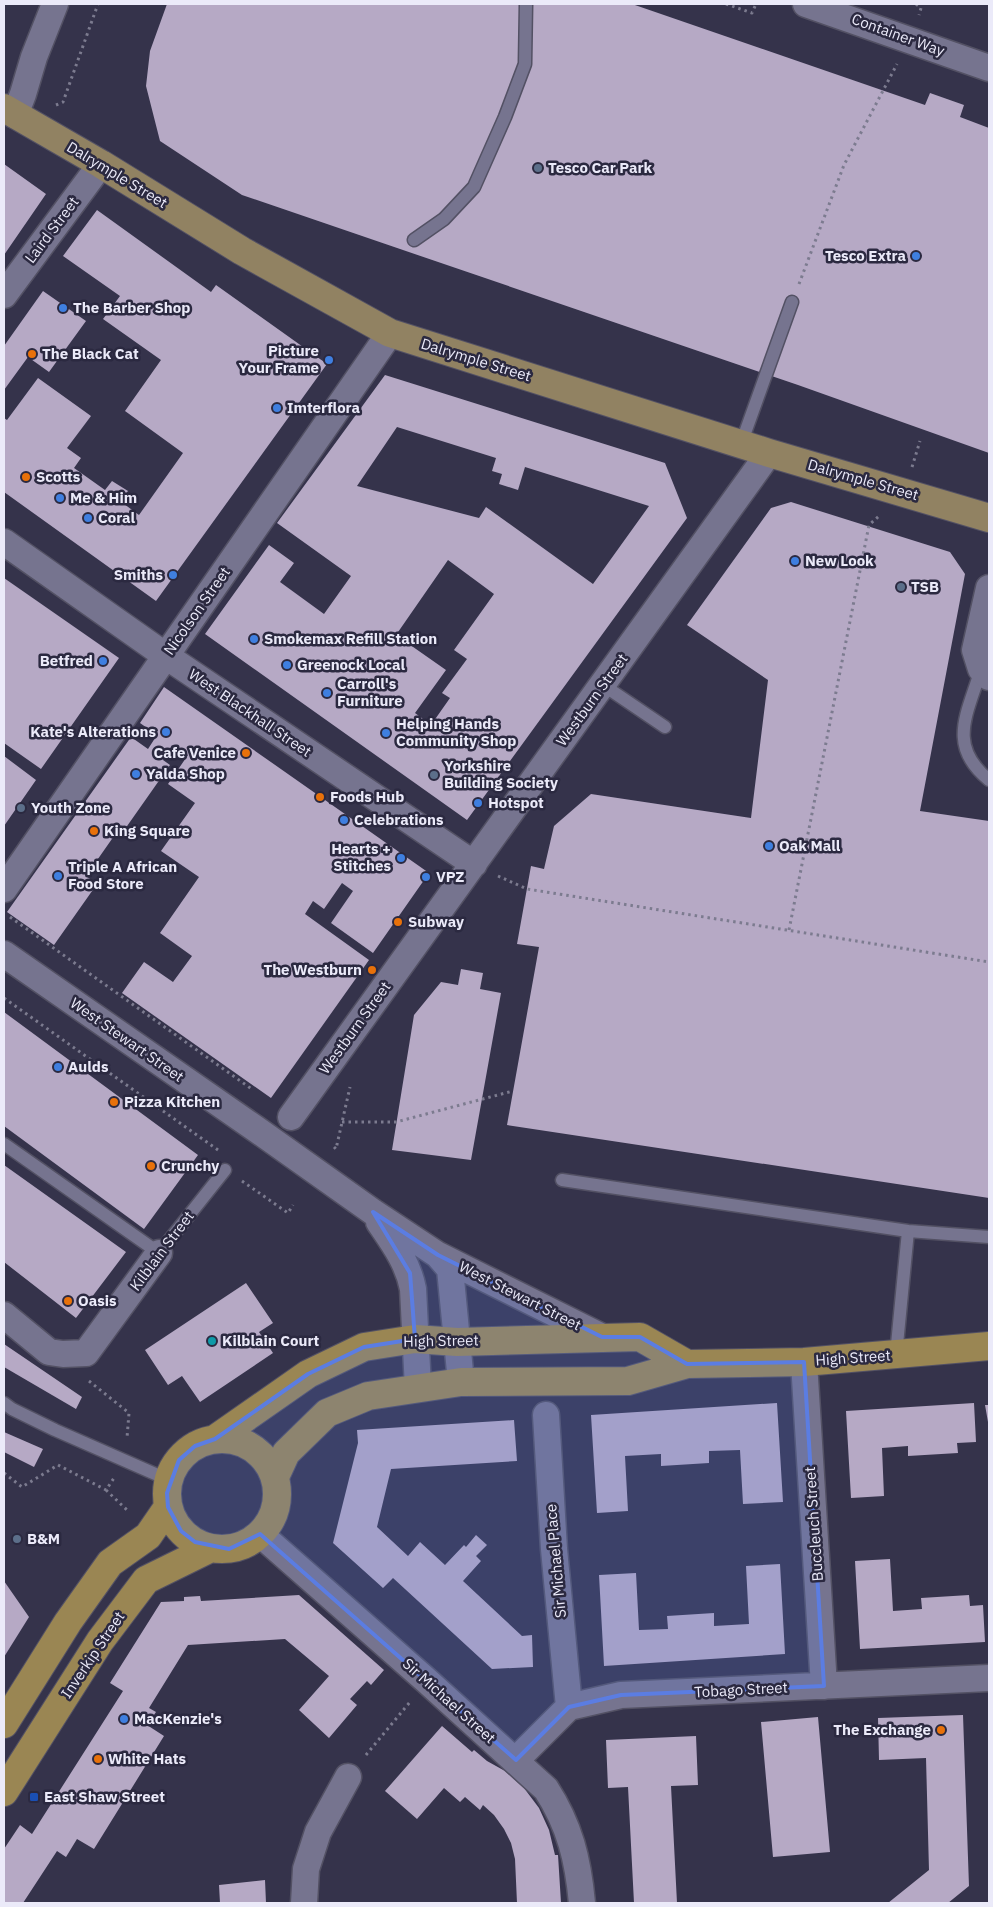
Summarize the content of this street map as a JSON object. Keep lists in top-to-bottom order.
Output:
{
  "streets": {
    "highway": ["High Street", "Inverkip Street"],
    "main road": ["Dalrymple Street"],
    "street": [
      "Container Way",
      "Laird Street",
      "Nicolson Street",
      "Westburn Street",
      "West Blackhall Street",
      "West Stewart Street",
      "Kilblain Street",
      "Buccleuch Street",
      "Sir Michael Place",
      "Tobago Street",
      "Sir Michael Street"
    ]
  },
  "crossings": [
    ["Dalrymple Street", "Laird Street"],
    ["Dalrymple Street", "Nicolson Street"],
    ["Dalrymple Street", "Westburn Street"],
    ["Nicolson Street", "West Blackhall Street"],
    ["Westburn Street", "West Blackhall Street"],
    ["West Stewart Street", "High Street"],
    ["High Street", "Buccleuch Street"],
    ["High Street", "Inverkip Street"],
    ["High Street", "Sir Michael Street"],
    ["Buccleuch Street", "Tobago Street"],
    ["Sir Michael Place", "Tobago Street"],
    ["Inverkip Street", "Sir Michael Street"]
  ],
  "places": {
    "other": [
      "Tesco Car Park",
      "Tesco Extra",
      "The Barber Shop",
      "The Black Cat",
      "Picture Your Frame",
      "Imterflora",
      "Scotts",
      "Me & Him",
      "Coral",
      "New Look",
      "Smiths",
      "TSB",
      "Smokemax Refill Station",
      "Betfred",
      "Greenock Local",
      "Carroll's Furniture",
      "Kate's Alterations",
      "Helping Hands Community Shop",
      "Cafe Venice",
      "Yalda Shop",
      "Yorkshire Building Society",
      "Foods Hub",
      "Hotspot",
      "Youth Zone",
      "Celebrations",
      "King Square",
      "Oak Mall",
      "Hearts + Stitches",
      "Triple A African Food Store",
      "VPZ",
      "Subway",
      "The Westburn",
      "Aulds",
      "Pizza Kitchen",
      "Crunchy",
      "Oasis",
      "Kilblain Court",
      "B&M",
      "MacKenzie's",
      "The Exchange",
      "White Hats"
    ],
    "transit": ["East Shaw Street"]
  }
}
